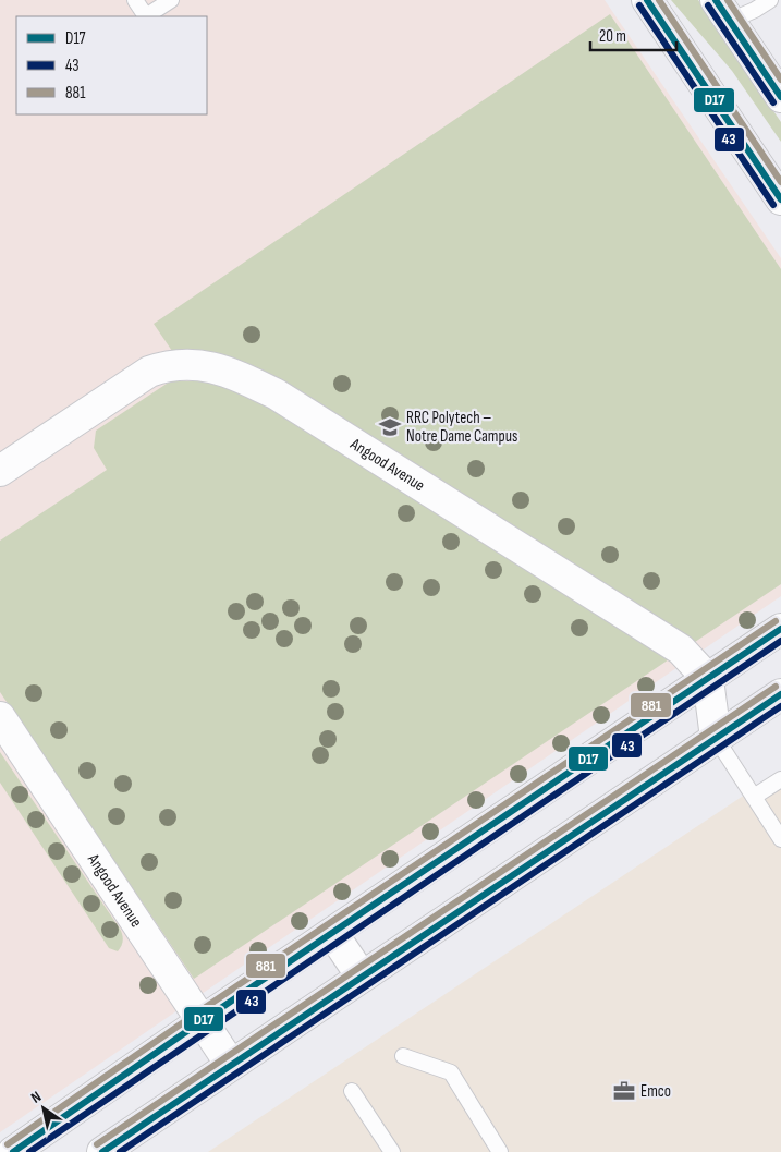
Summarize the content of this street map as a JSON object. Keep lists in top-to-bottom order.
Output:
{
  "streets": {
    "street": ["Angood Avenue"]
  },
  "places": {
    "school or university": ["RRC Polytech – Notre Dame Campus"],
    "office": ["Emco"]
  },
  "lines": ["transit line D17", "transit line 881", "transit line 43"],
  "legend": ["D17", "43", "881"],
  "scale_bar": "20 m",
  "north": "top left"
}
